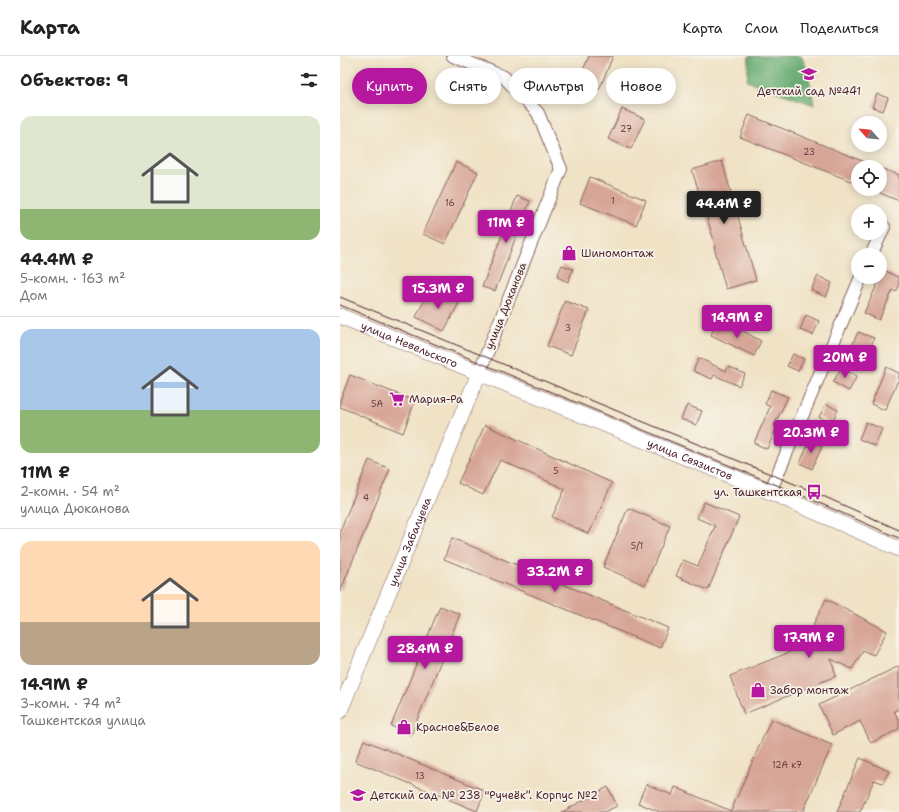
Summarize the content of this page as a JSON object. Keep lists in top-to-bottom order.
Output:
{
  "streets": {
    "street": [
      "улица Дюканова",
      "улица Невельского",
      "улица Связистов",
      "улица Забалуева"
    ]
  },
  "crossings": [
    ["улица Дюканова", "улица Невельского"],
    ["улица Дюканова", "улица Связистов"],
    ["улица Дюканова", "улица Забалуева"],
    ["улица Невельского", "улица Связистов"],
    ["улица Невельского", "улица Забалуева"],
    ["улица Связистов", "улица Забалуева"]
  ],
  "places": {
    "school or university": ["Детский сад №441", "Детский сад № 238 \"Ручеёк\". Корпус №2"],
    "shop": ["Шиномонтаж", "Забор монтаж", "Красное&Белое"],
    "supermarket": ["Мария-Ра"],
    "bus stop": ["ул. Ташкентская"]
  },
  "house_numbers": [
    "27",
    "23",
    "1",
    "16",
    "3",
    "5А",
    "5",
    "4",
    "5/1",
    "12А к7",
    "13"
  ],
  "north": "top left",
  "page": {
    "header": "Карта",
    "nav": ["Карта", "Слои", "Поделиться"],
    "heading": "Объектов: 9",
    "chip": [
      "Купить",
      "Снять",
      "Фильтры",
      "Новое"
    ],
    "list": [
      {
        "name": "44.4M ₽",
        "note": "5-комн. · 163 m² · Дом"
      },
      {
        "name": "11M ₽",
        "note": "2-комн. · 54 m² · улица Дюканова"
      },
      {
        "name": "14.9M ₽",
        "note": "3-комн. · 74 m² · Ташкентская улица"
      }
    ],
    "map_buttons": ["+", "−"],
    "price": [
      "44.4M ₽",
      "11M ₽",
      "15.3M ₽",
      "14.9M ₽",
      "20M ₽",
      "20.3M ₽",
      "33.2M ₽",
      "17.9M ₽",
      "28.4M ₽"
    ]
  }
}
